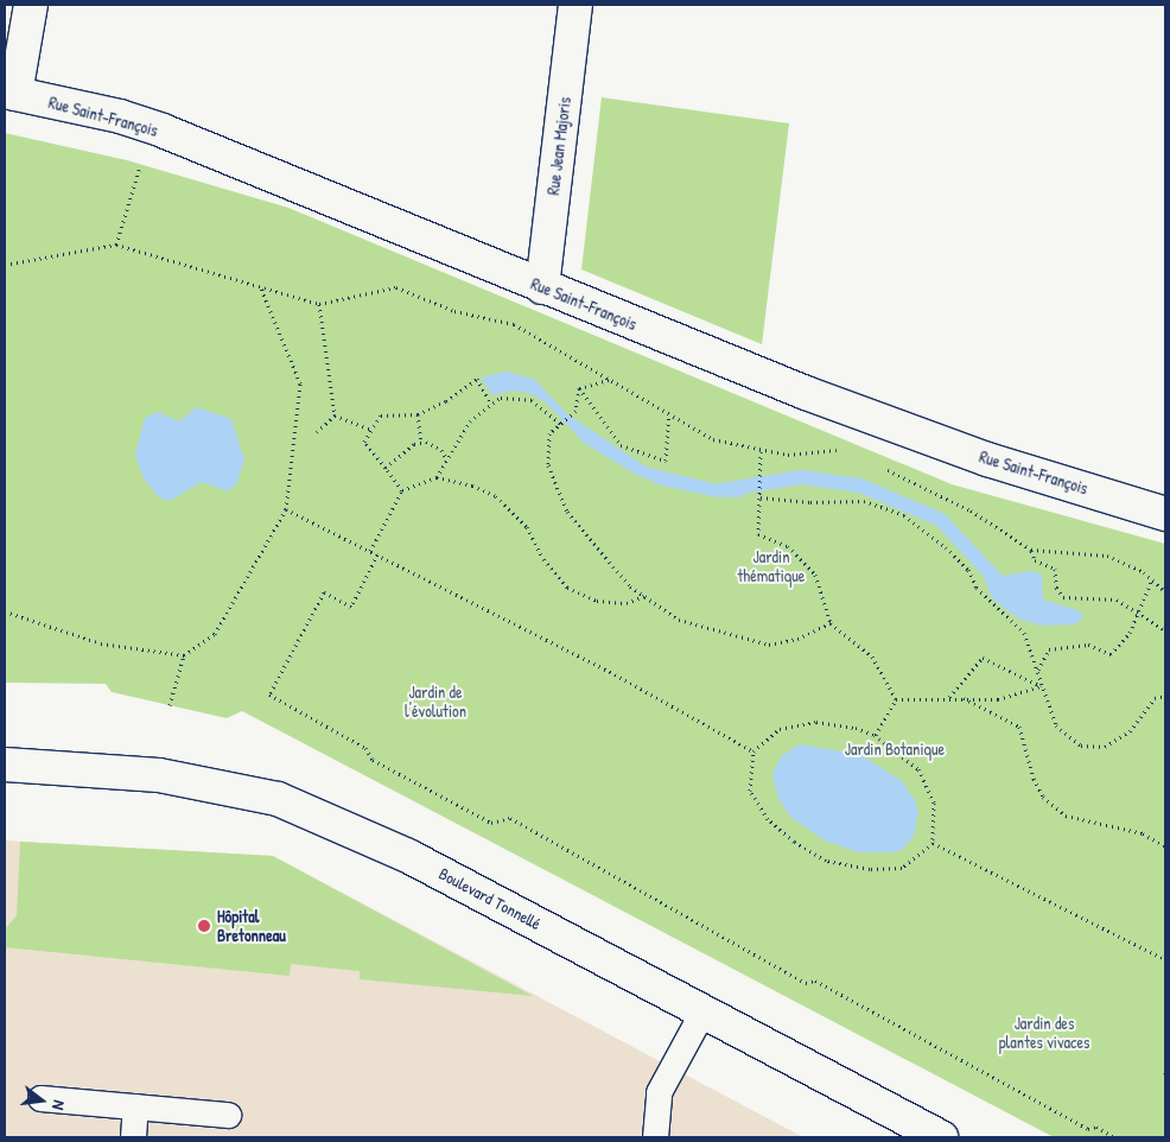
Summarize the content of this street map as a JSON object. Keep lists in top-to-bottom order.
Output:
{
  "streets": {
    "street": ["Rue Saint-François", "Rue Jean Majoris", "Boulevard Tonnellé"]
  },
  "crossings": [
    ["Rue Saint-François", "Rue Jean Majoris"]
  ],
  "parks": [
    "Jardin thématique",
    "Jardin de l'évolution",
    "Jardin Botanique",
    "Jardin des plantes vivaces"
  ],
  "places": ["Hôpital Bretonneau"],
  "north": "right"
}
